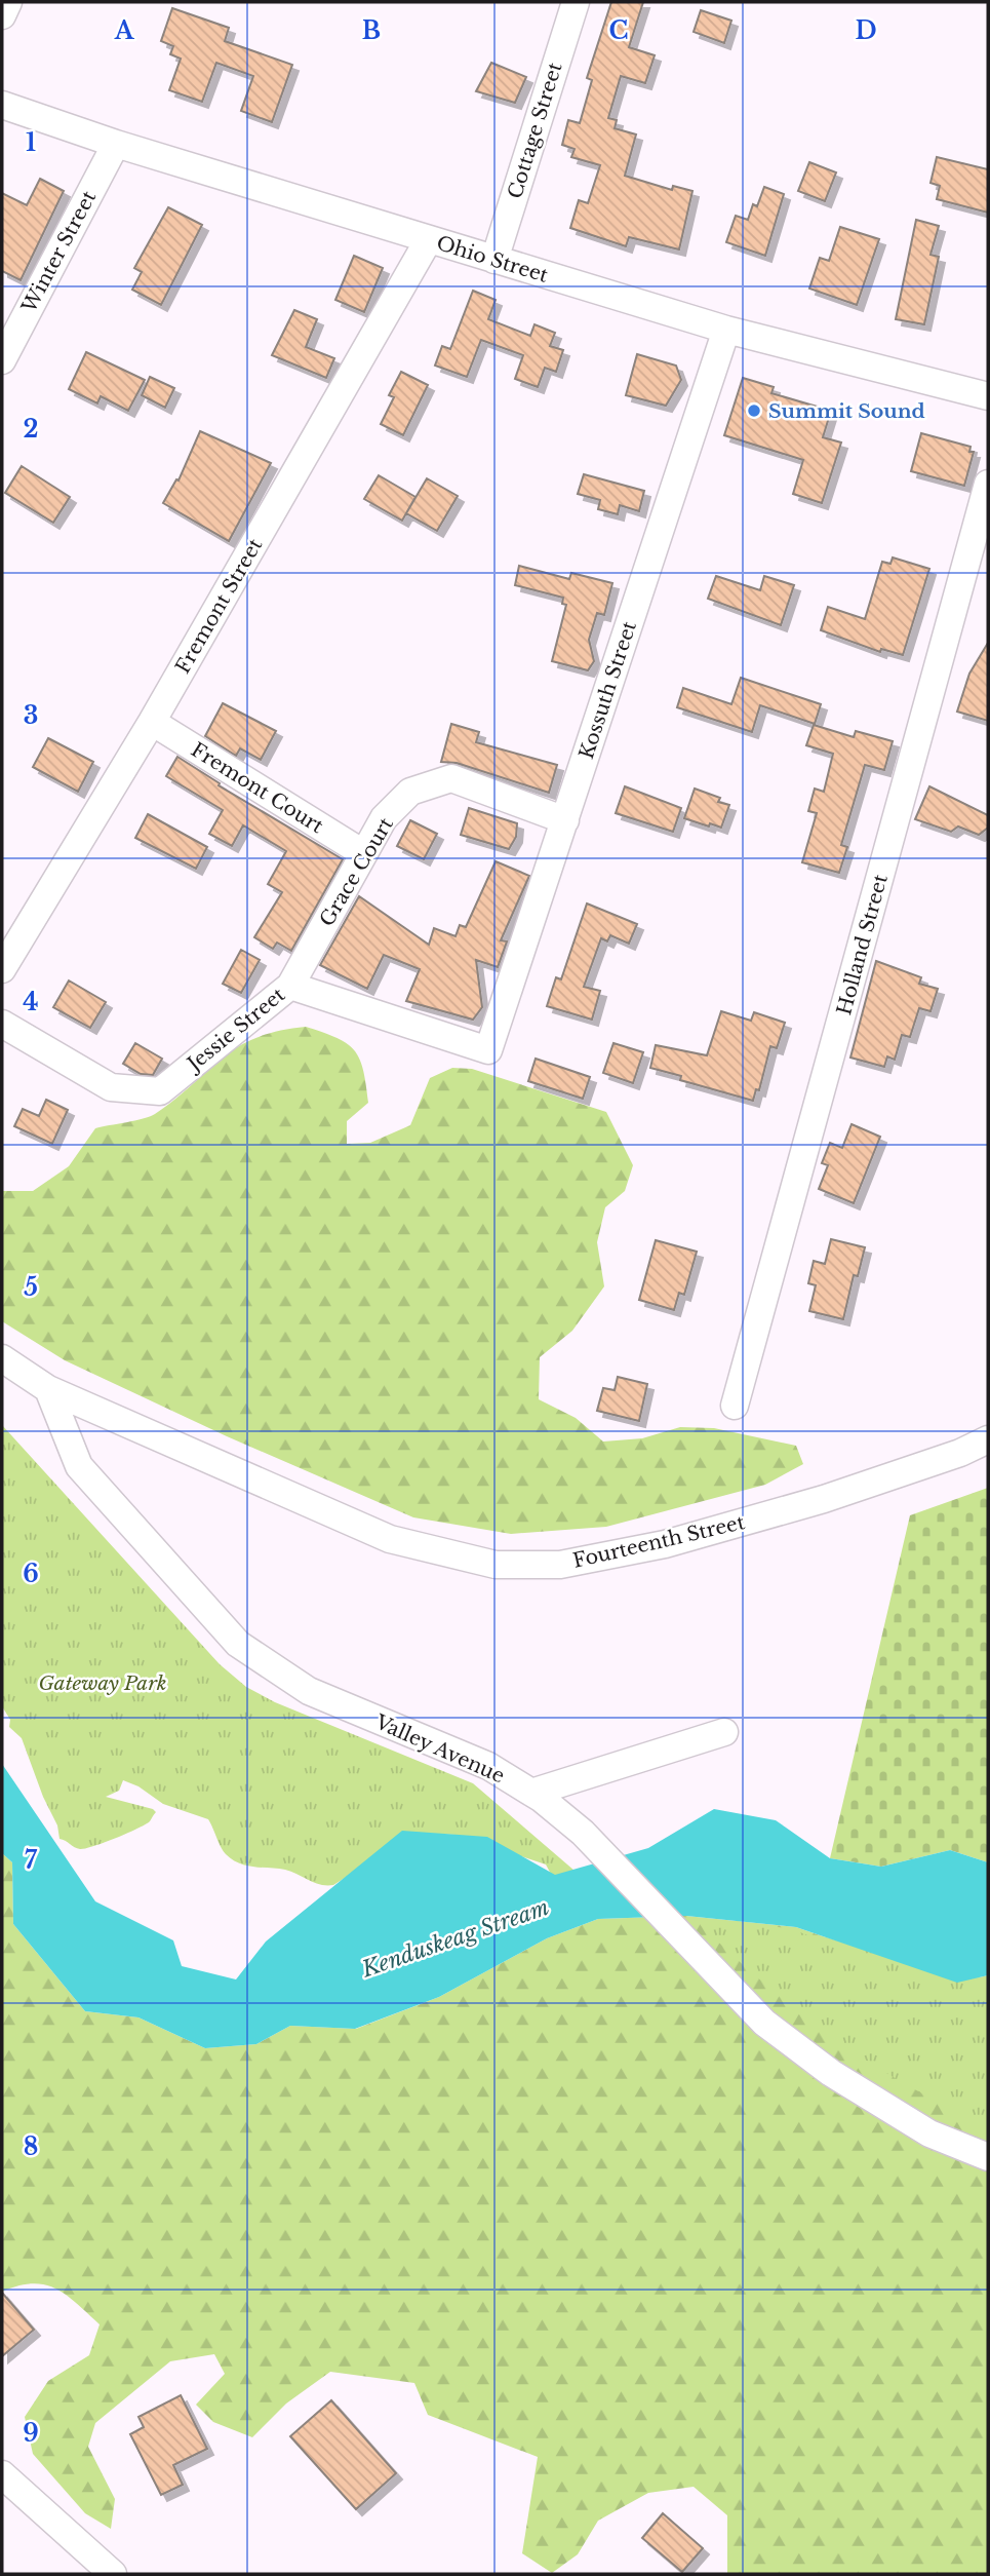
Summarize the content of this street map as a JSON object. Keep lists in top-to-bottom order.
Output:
{
  "streets": {
    "street": [
      "Cottage Street",
      "Winter Street",
      "Ohio Street",
      "Fremont Street",
      "Kossuth Street",
      "Fremont Court",
      "Grace Court",
      "Holland Street",
      "Jessie Street",
      "Fourteenth Street",
      "Valley Avenue"
    ]
  },
  "crossings": [
    ["Cottage Street", "Ohio Street"],
    ["Winter Street", "Ohio Street"],
    ["Ohio Street", "Fremont Street"],
    ["Ohio Street", "Kossuth Street"],
    ["Fremont Street", "Fremont Court"],
    ["Kossuth Street", "Grace Court"],
    ["Kossuth Street", "Jessie Street"],
    ["Fremont Court", "Grace Court"],
    ["Grace Court", "Jessie Street"],
    ["Fourteenth Street", "Valley Avenue"]
  ],
  "water": ["Kenduskeag Stream"],
  "parks": ["Gateway Park"],
  "places": ["Summit Sound"],
  "grid": {
    "columns": [
      "A",
      "B",
      "C",
      "D"
    ],
    "rows": [
      "1",
      "2",
      "3",
      "4",
      "5",
      "6",
      "7",
      "8",
      "9"
    ]
  }
}
